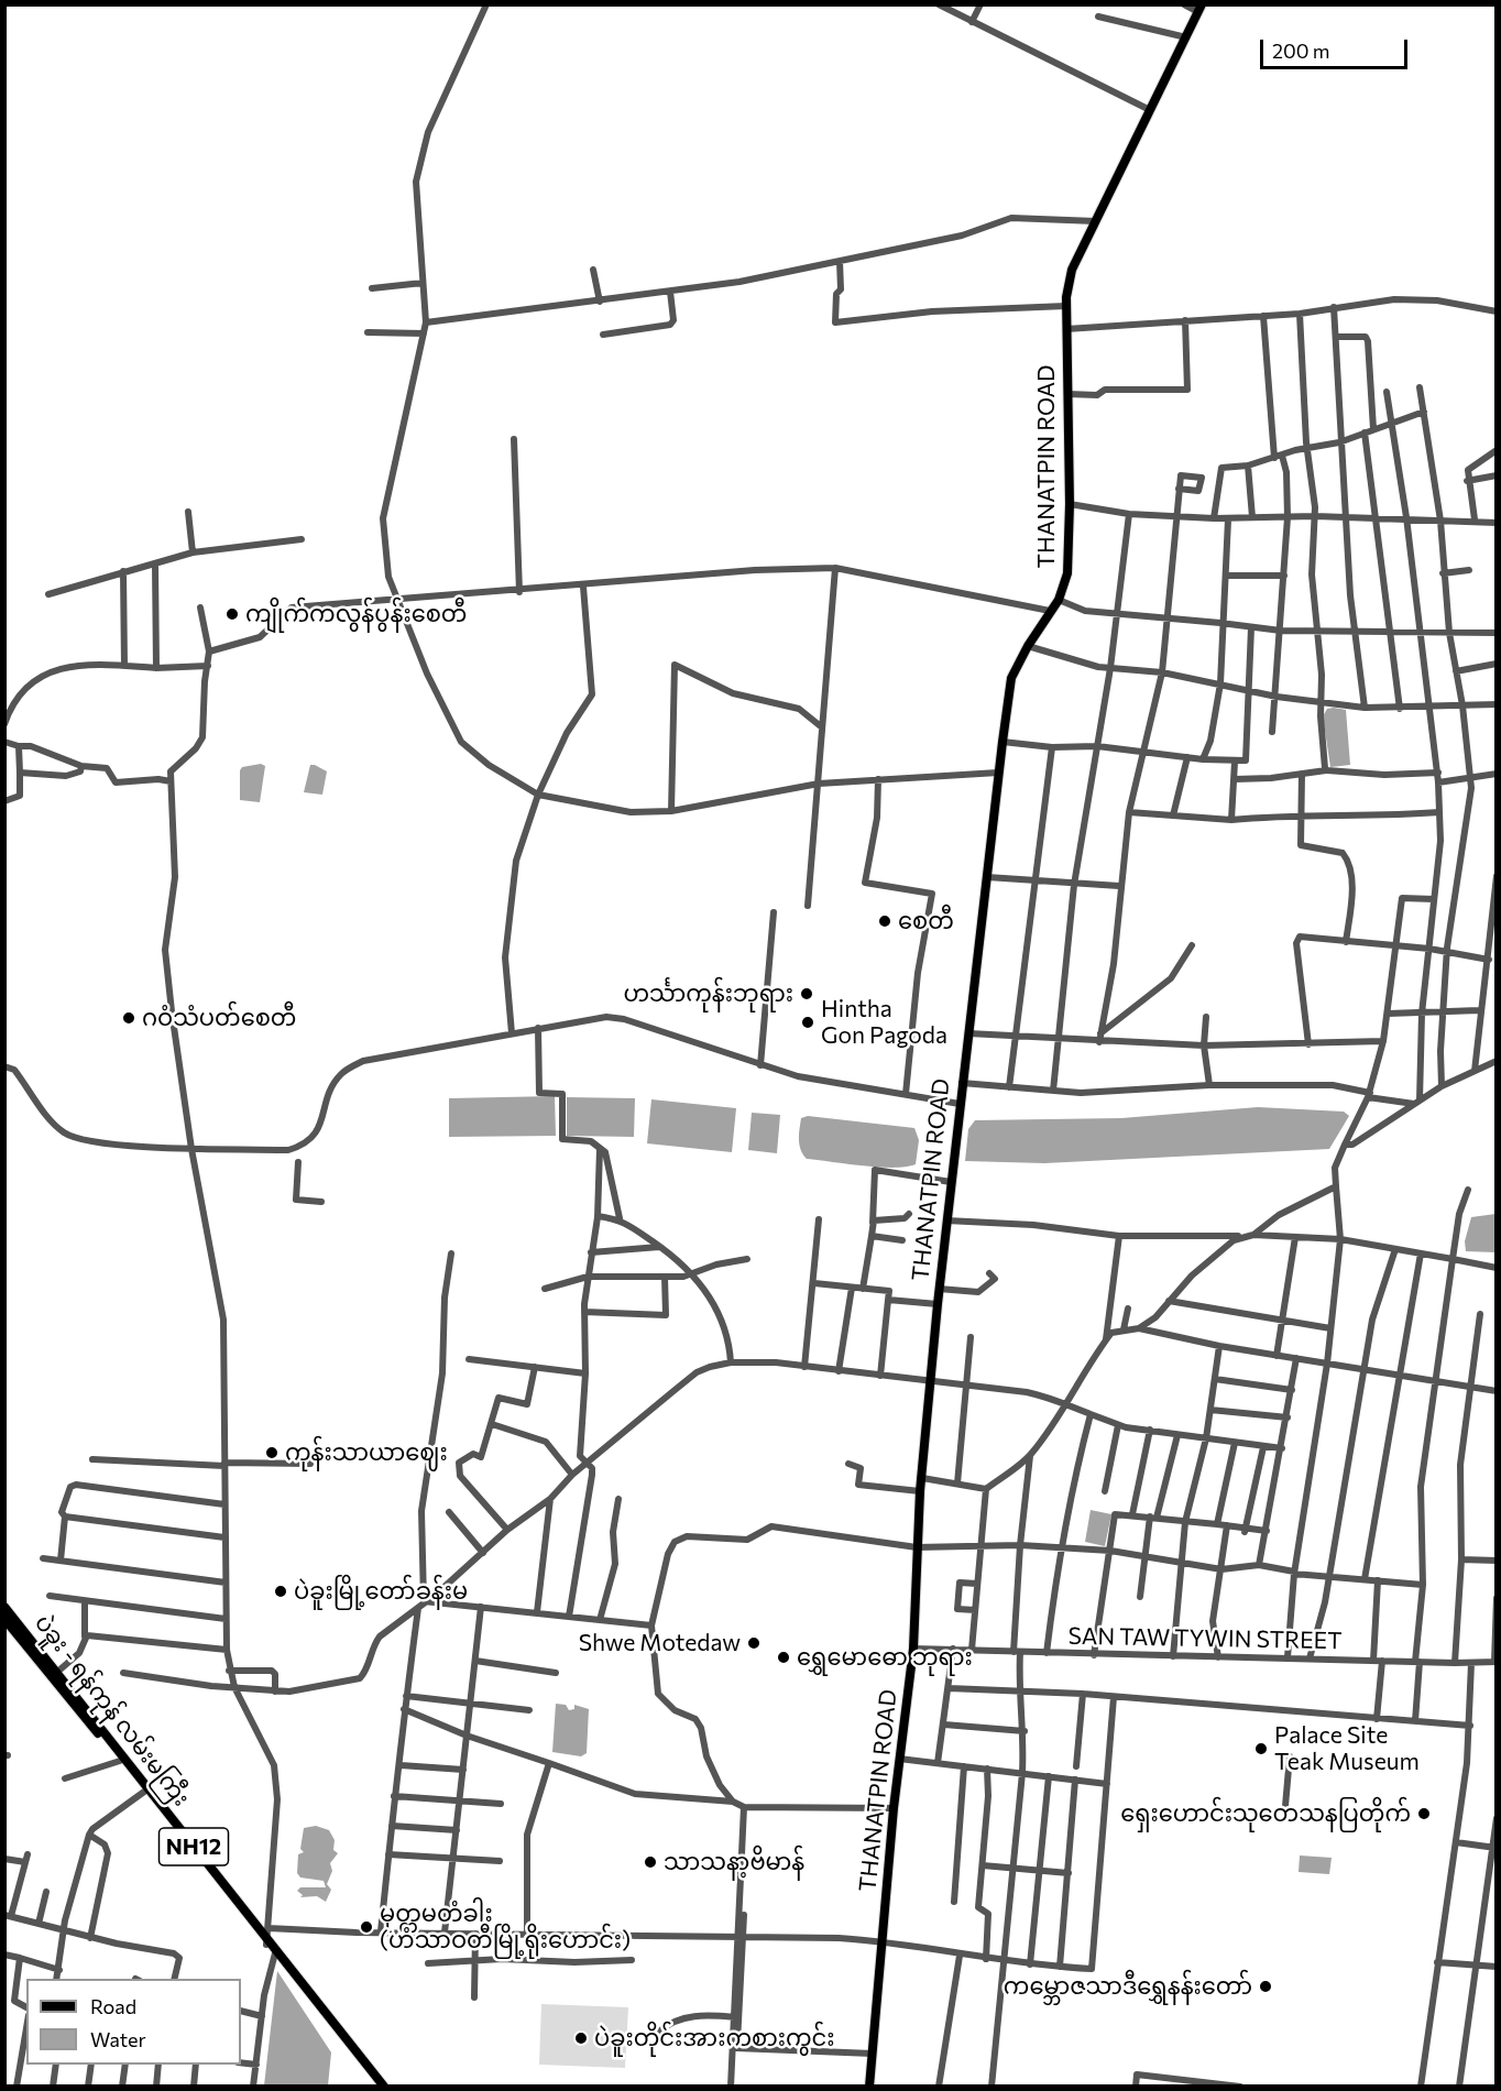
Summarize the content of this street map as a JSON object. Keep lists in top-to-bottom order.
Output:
{
  "streets": {
    "highway": ["ပဲခူး - ရန်ကုန် လမ်းမကြီး", "NH12"],
    "main road": ["THANATPIN ROAD"],
    "street": ["SAN TAW TYWIN STREET"]
  },
  "crossings": [
    ["THANATPIN ROAD", "SAN TAW TYWIN STREET"]
  ],
  "places": [
    "ကျိုက်ကလွန်ပွန်းစေတီ",
    "စေတီ",
    "ဟင်္သာကုန်းဘုရား",
    "ဂဝံသံပတ်စေတီ",
    "Hintha Gon Pagoda",
    "ကုန်းသာယာဈေး",
    "ပဲခူးမြို့တော်ခန်းမ",
    "Shwe Motedaw",
    "ရွှေမောဓော ဘုရား",
    "Palace Site Teak Museum",
    "ရှေးဟောင်းသုတေသနပြတိုက်",
    "သာသနာ့ဗိမာန်",
    "မုတ္တမတံခါး (ဟံသာဝတီမြို့ရိုးဟောင်း)",
    "ကမ္ဘောဇသာဒီရွှေနန်းတော်",
    "ပဲခူးတိုင်းအားကစားကွင်း"
  ],
  "legend": ["Road", "Water"],
  "scale_bar": "200 m"
}
